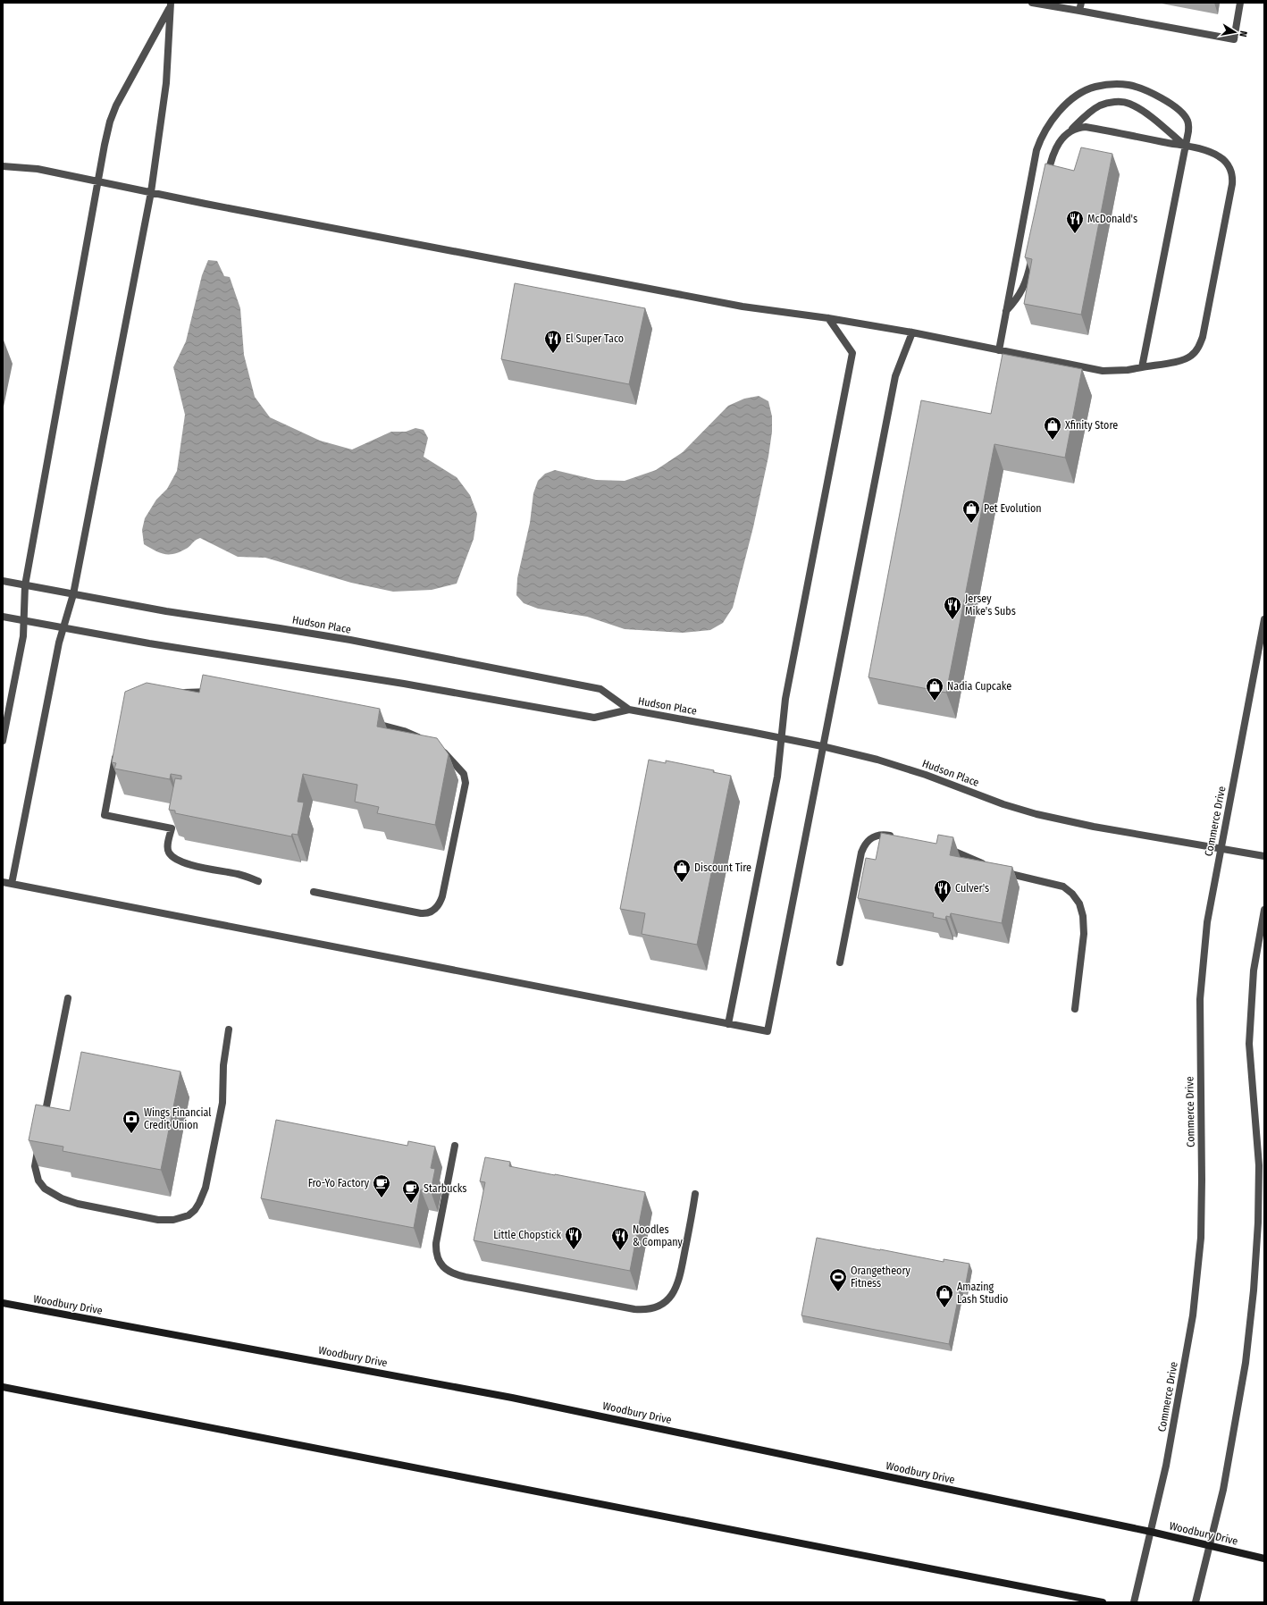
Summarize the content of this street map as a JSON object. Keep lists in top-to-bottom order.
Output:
{
  "streets": {
    "main road": ["Woodbury Drive"],
    "street": ["Hudson Place", "Commerce Drive"]
  },
  "crossings": [
    ["Hudson Place", "Commerce Drive"],
    ["Commerce Drive", "Woodbury Drive"]
  ],
  "places": {
    "restaurant": [
      "McDonald's",
      "El Super Taco",
      "Jersey Mike's Subs",
      "Culver's",
      "Little Chopstick",
      "Noodles & Company"
    ],
    "shop": [
      "Xfinity Store",
      "Pet Evolution",
      "Nadia Cupcake",
      "Discount Tire",
      "Amazing Lash Studio"
    ],
    "bank": ["Wings Financial Credit Union"],
    "cafe": ["Fro-Yo Factory", "Starbucks"],
    "sports": ["Orangetheory Fitness"]
  },
  "north": "right"
}
